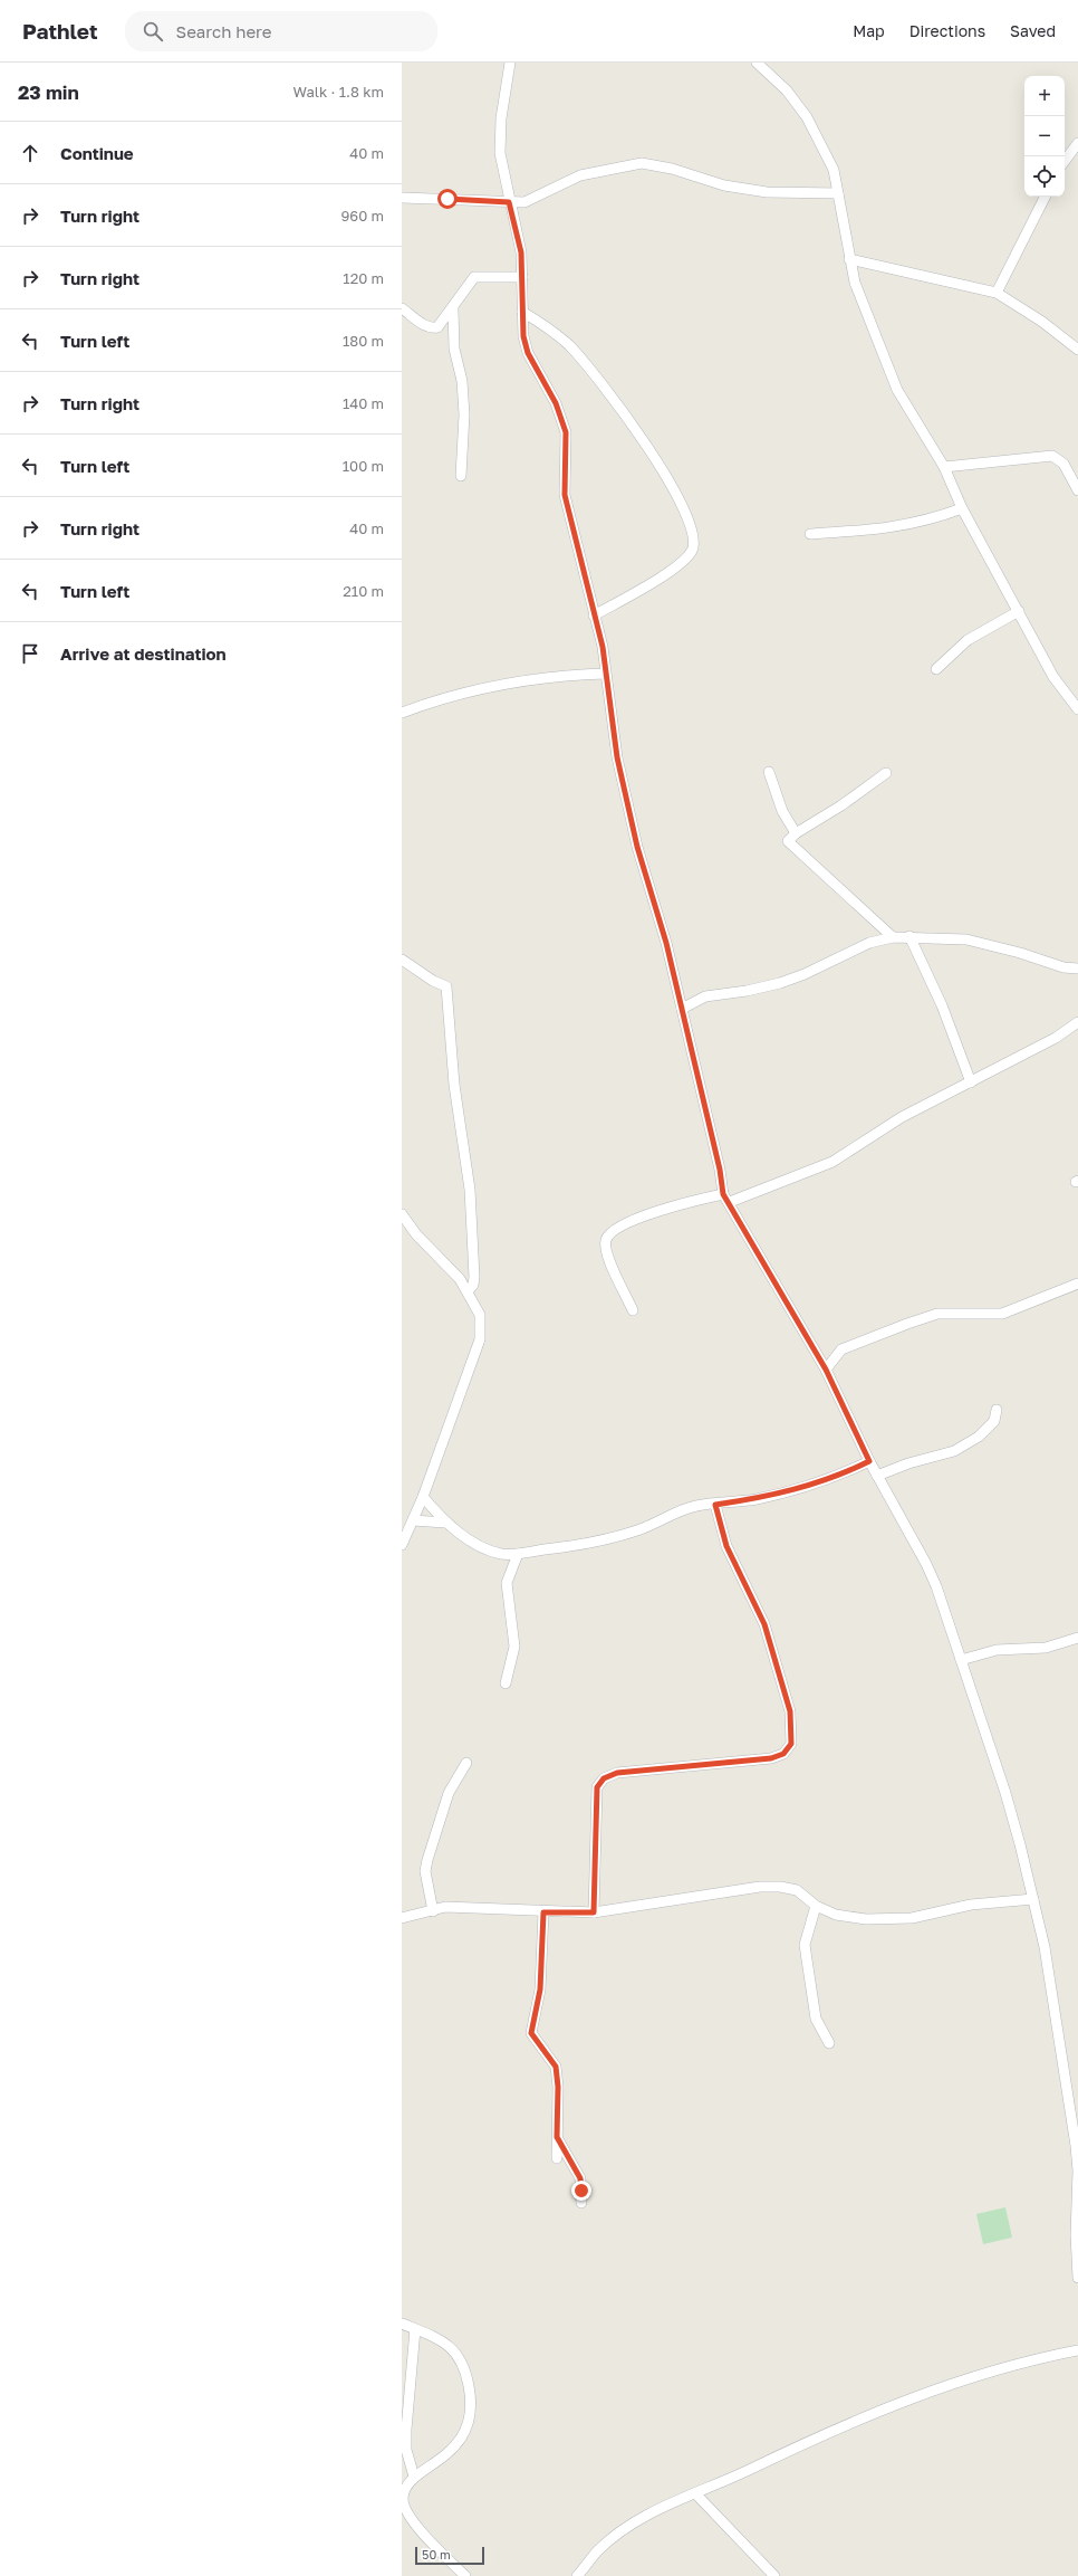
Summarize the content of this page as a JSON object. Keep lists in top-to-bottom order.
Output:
{
  "scale_bar": "50 m",
  "page": {
    "header": "Pathlet",
    "search": "Search here",
    "nav": ["Map", "Directions", "Saved"],
    "heading": ["23 min", "Walk · 1.8 km"],
    "map_buttons": ["+", "−"],
    "list": [
      ["Continue", "40 m"],
      ["Turn right", "960 m"],
      ["Turn right", "120 m"],
      ["Turn left", "180 m"],
      ["Turn right", "140 m"],
      ["Turn left", "100 m"],
      ["Turn right", "40 m"],
      ["Turn left", "210 m"],
      "Arrive at destination"
    ],
    "scale": "50 m"
  }
}
